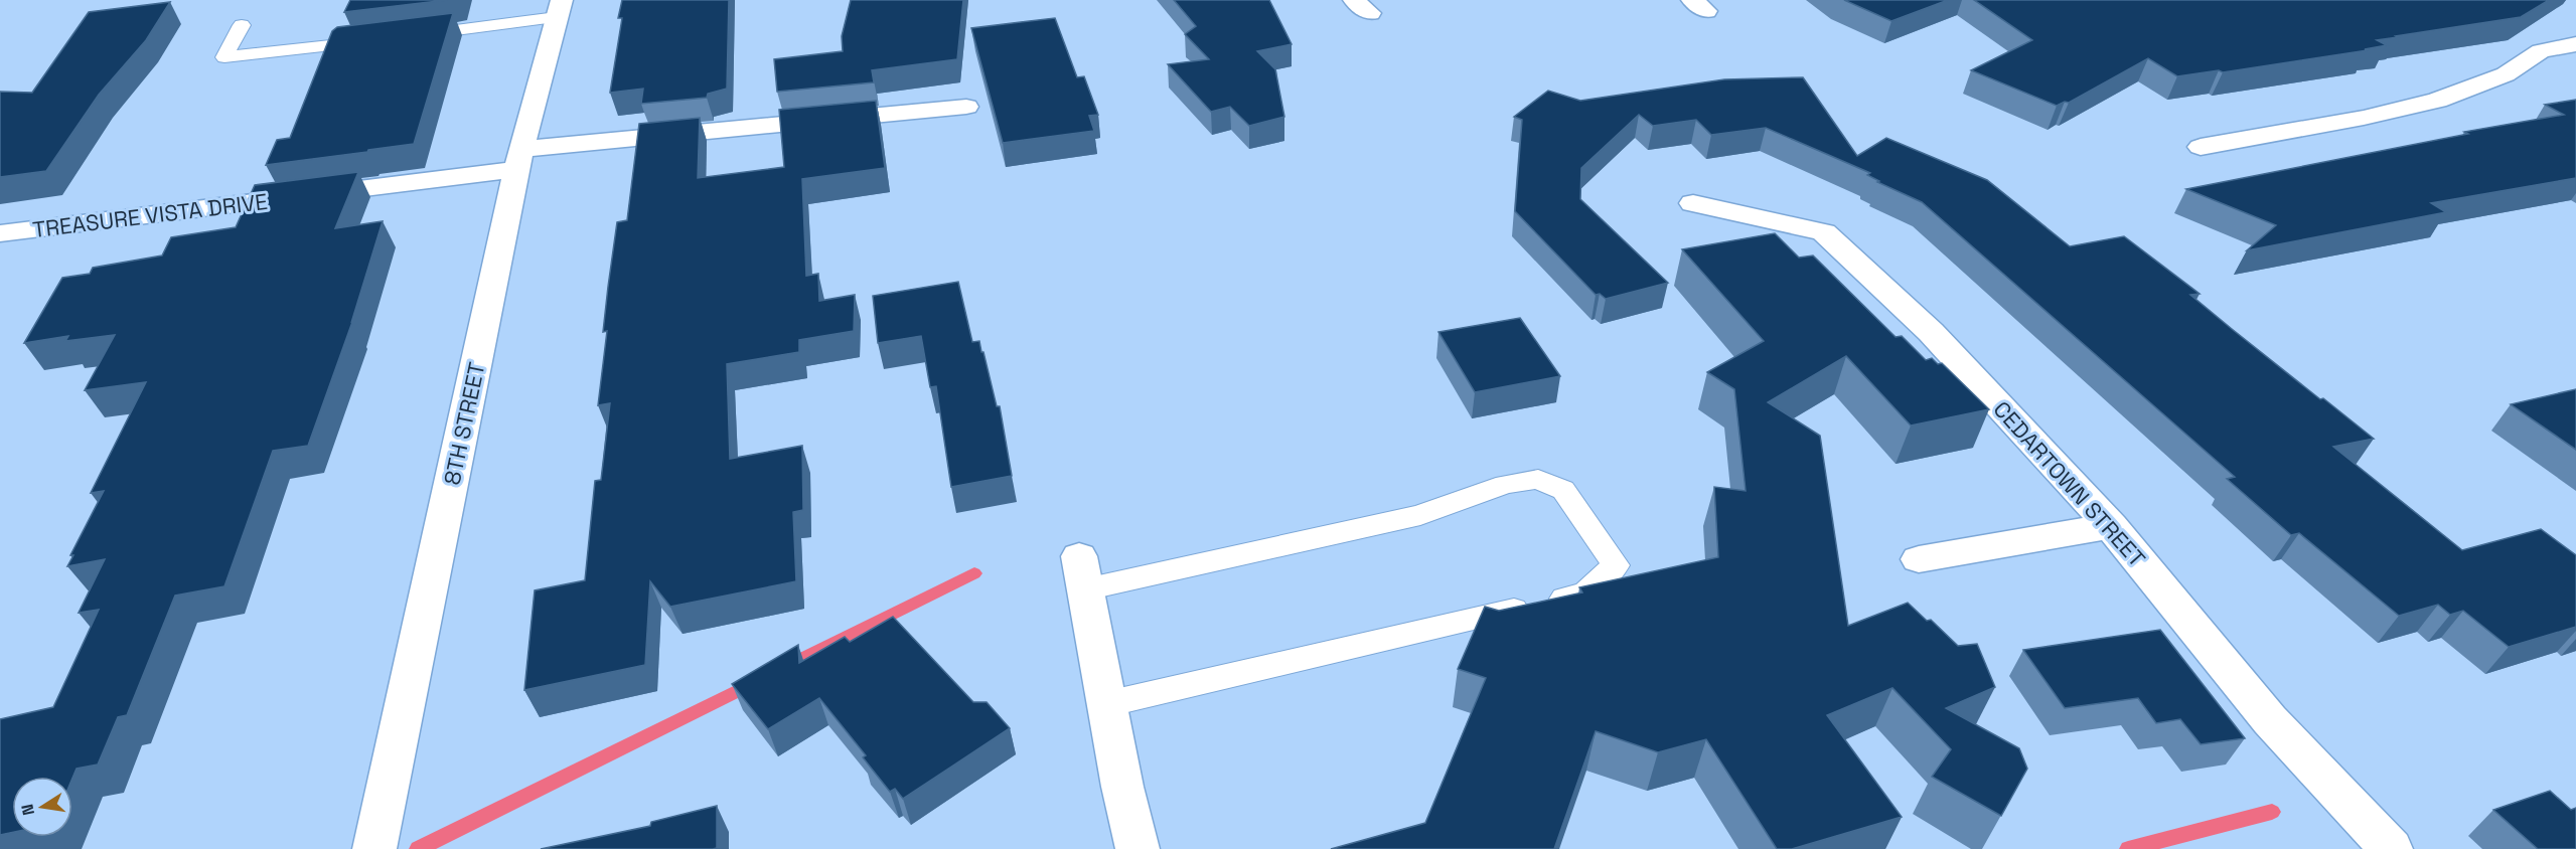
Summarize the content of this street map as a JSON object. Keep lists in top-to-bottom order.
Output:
{
  "streets": {
    "street": ["TREASURE VISTA DRIVE", "8TH STREET", "CEDARTOWN STREET"]
  },
  "crossings": [
    ["TREASURE VISTA DRIVE", "8TH STREET"]
  ],
  "north": "left"
}
